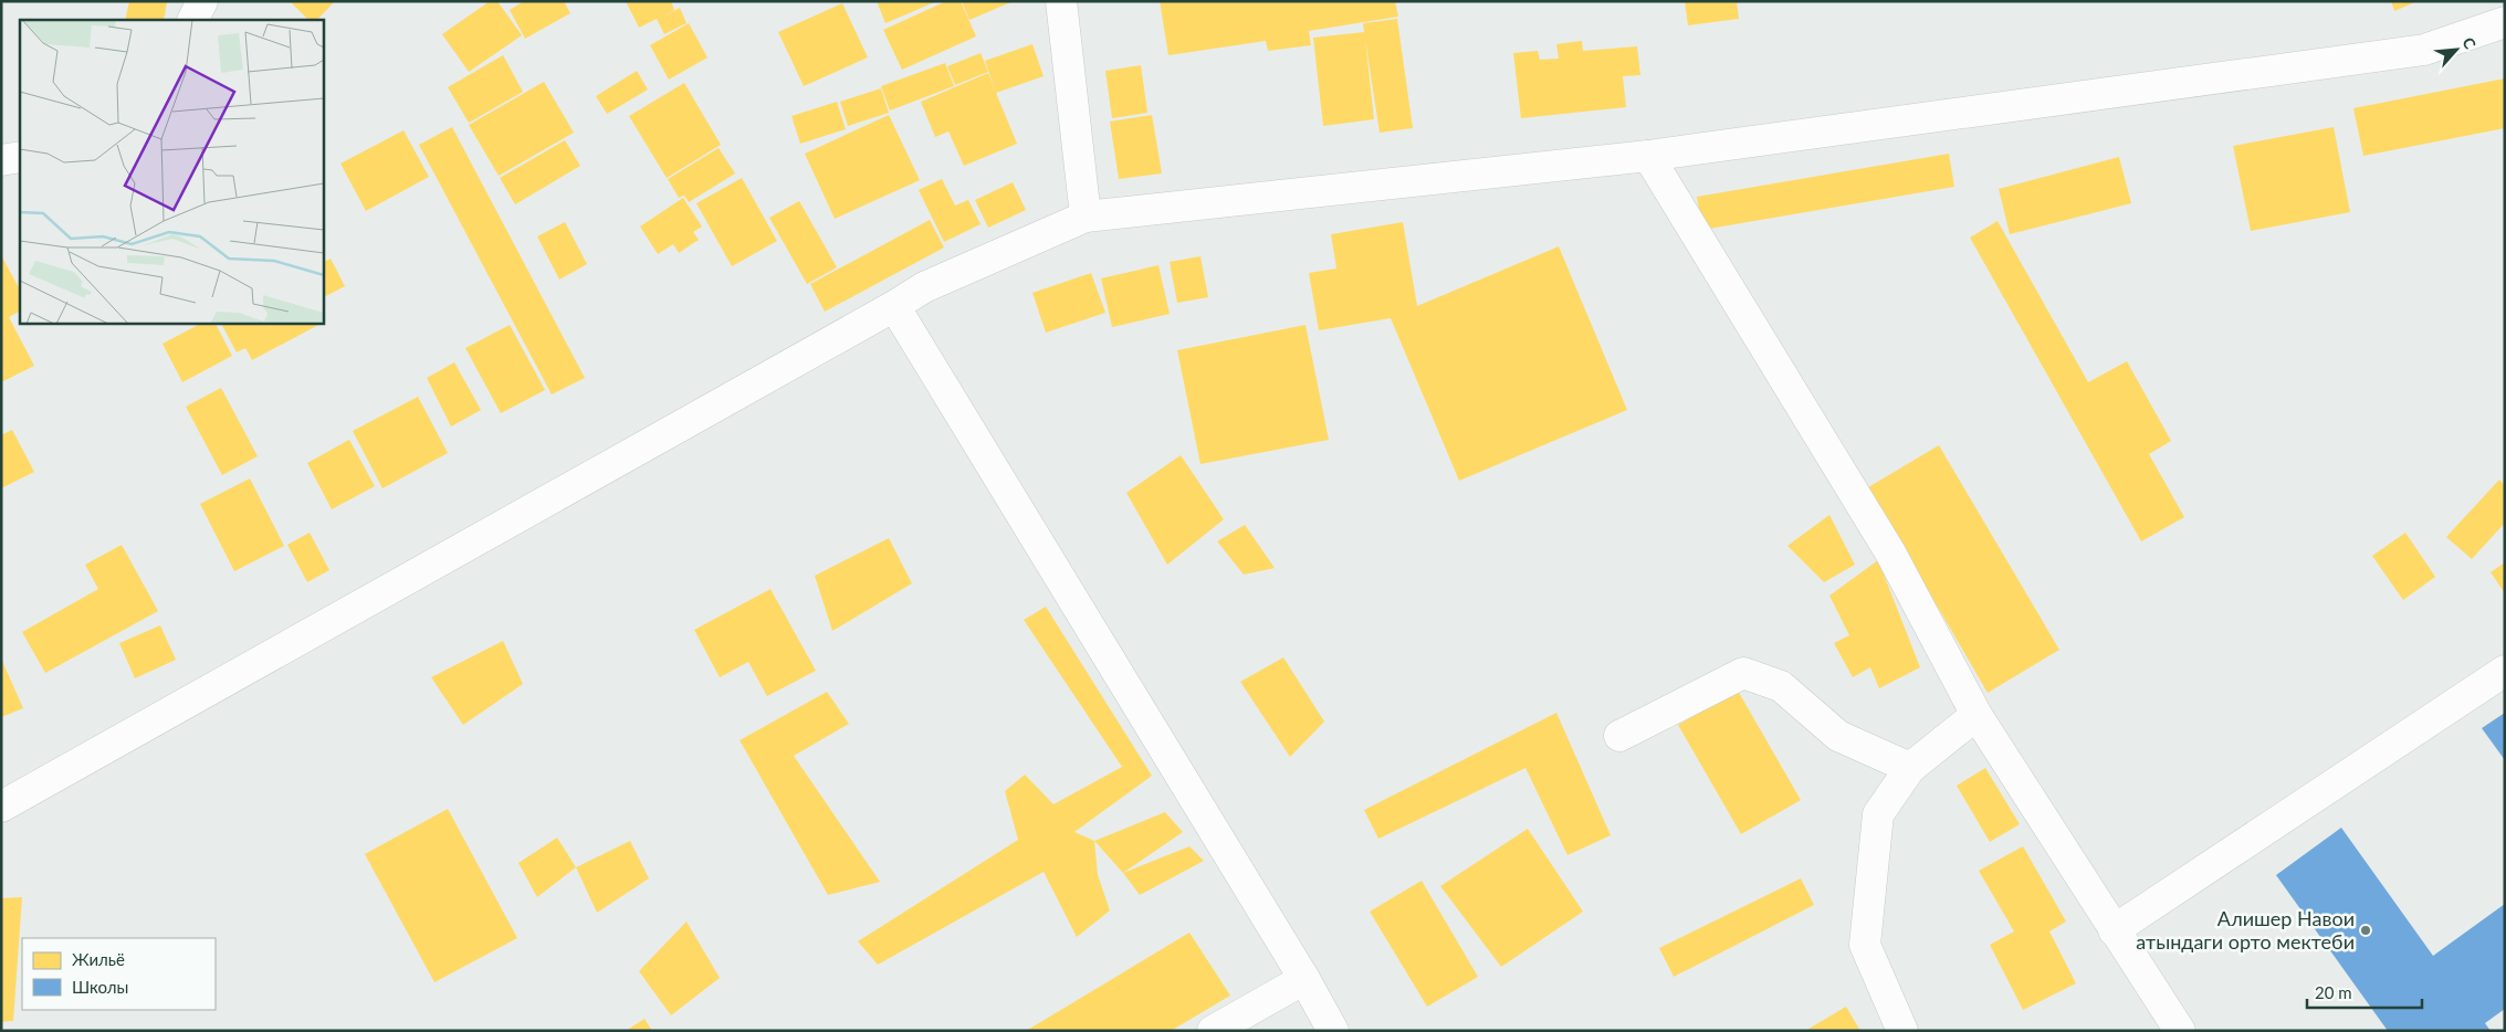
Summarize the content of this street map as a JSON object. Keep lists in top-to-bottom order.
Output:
{
  "places": ["Алишер Навои атындаги орто мектеби"],
  "legend": ["Жильё", "Школы"],
  "scale_bar": "20 m",
  "north": "top right"
}
